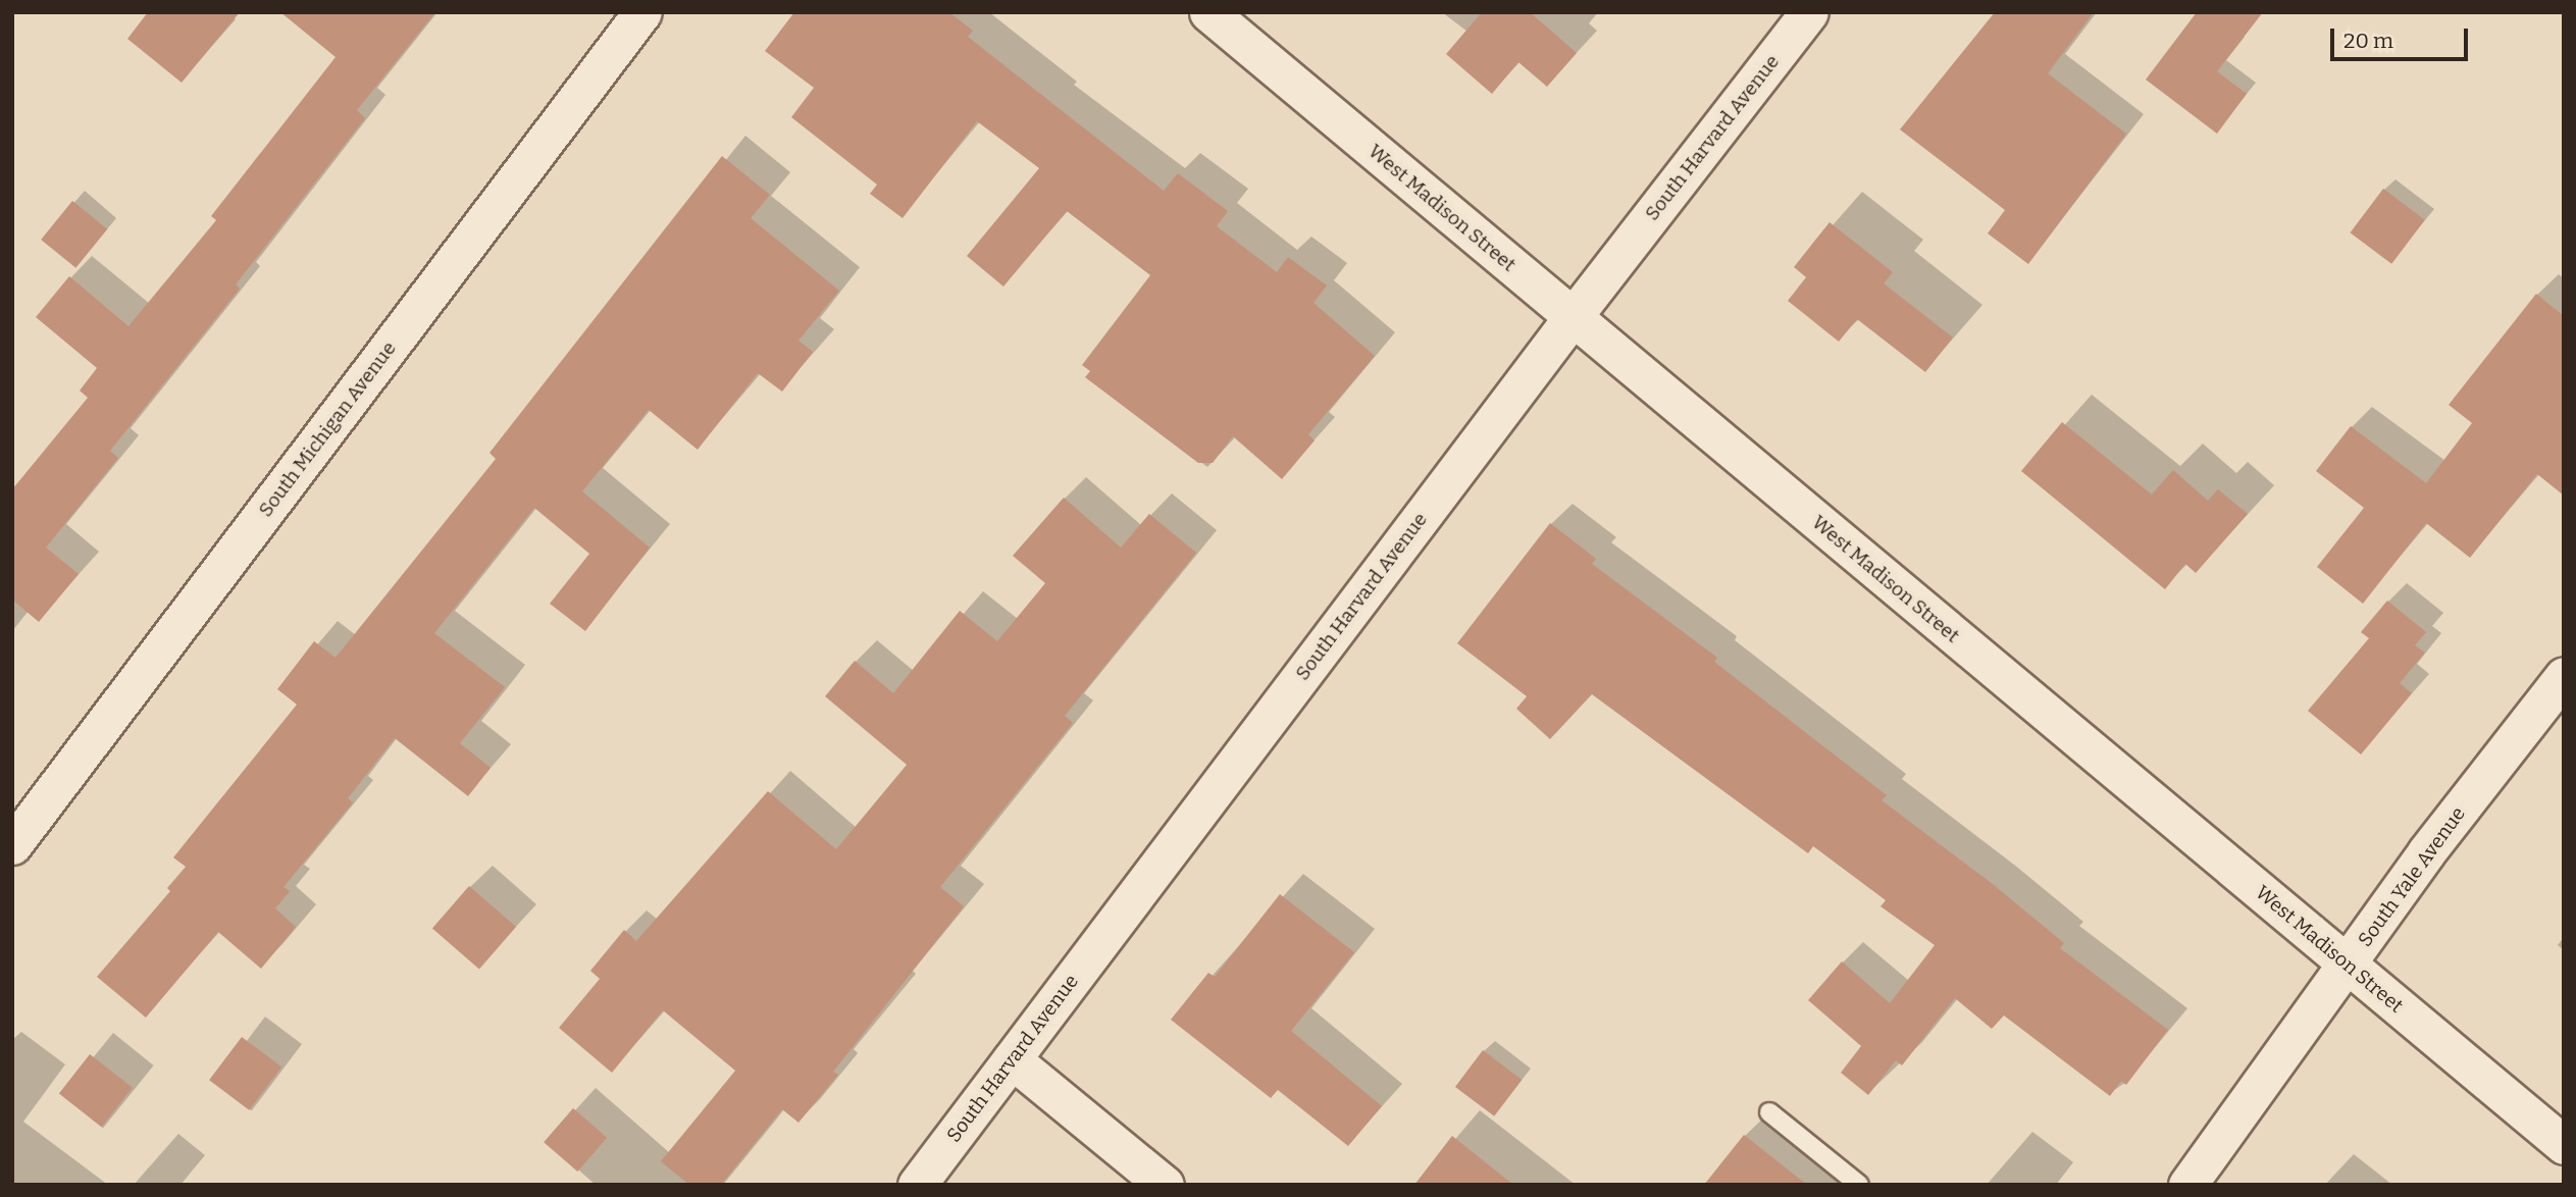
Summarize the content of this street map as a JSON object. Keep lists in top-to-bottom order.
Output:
{
  "streets": {
    "street": [
      "South Harvard Avenue",
      "West Madison Street",
      "South Michigan Avenue",
      "South Yale Avenue"
    ]
  },
  "crossings": [
    ["South Harvard Avenue", "West Madison Street"],
    ["West Madison Street", "South Yale Avenue"]
  ],
  "scale_bar": "20 m"
}
